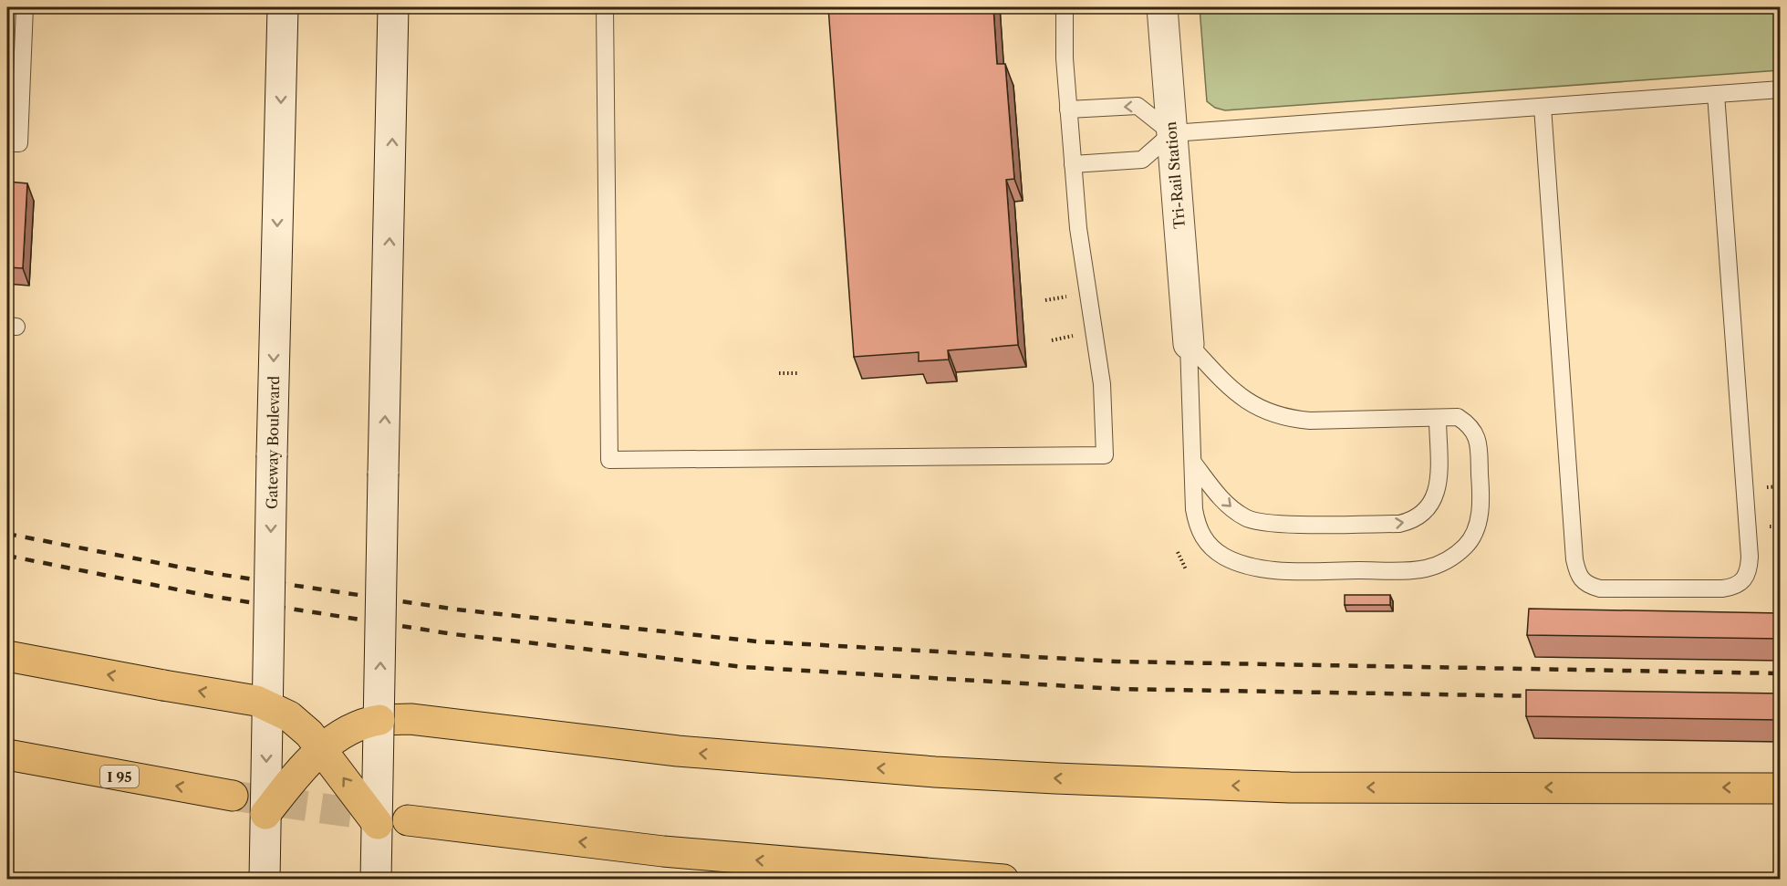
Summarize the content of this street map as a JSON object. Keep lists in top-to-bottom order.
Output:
{
  "streets": {
    "highway": ["I 95"],
    "main road": ["Tri-Rail Station", "Gateway Boulevard"]
  }
}
